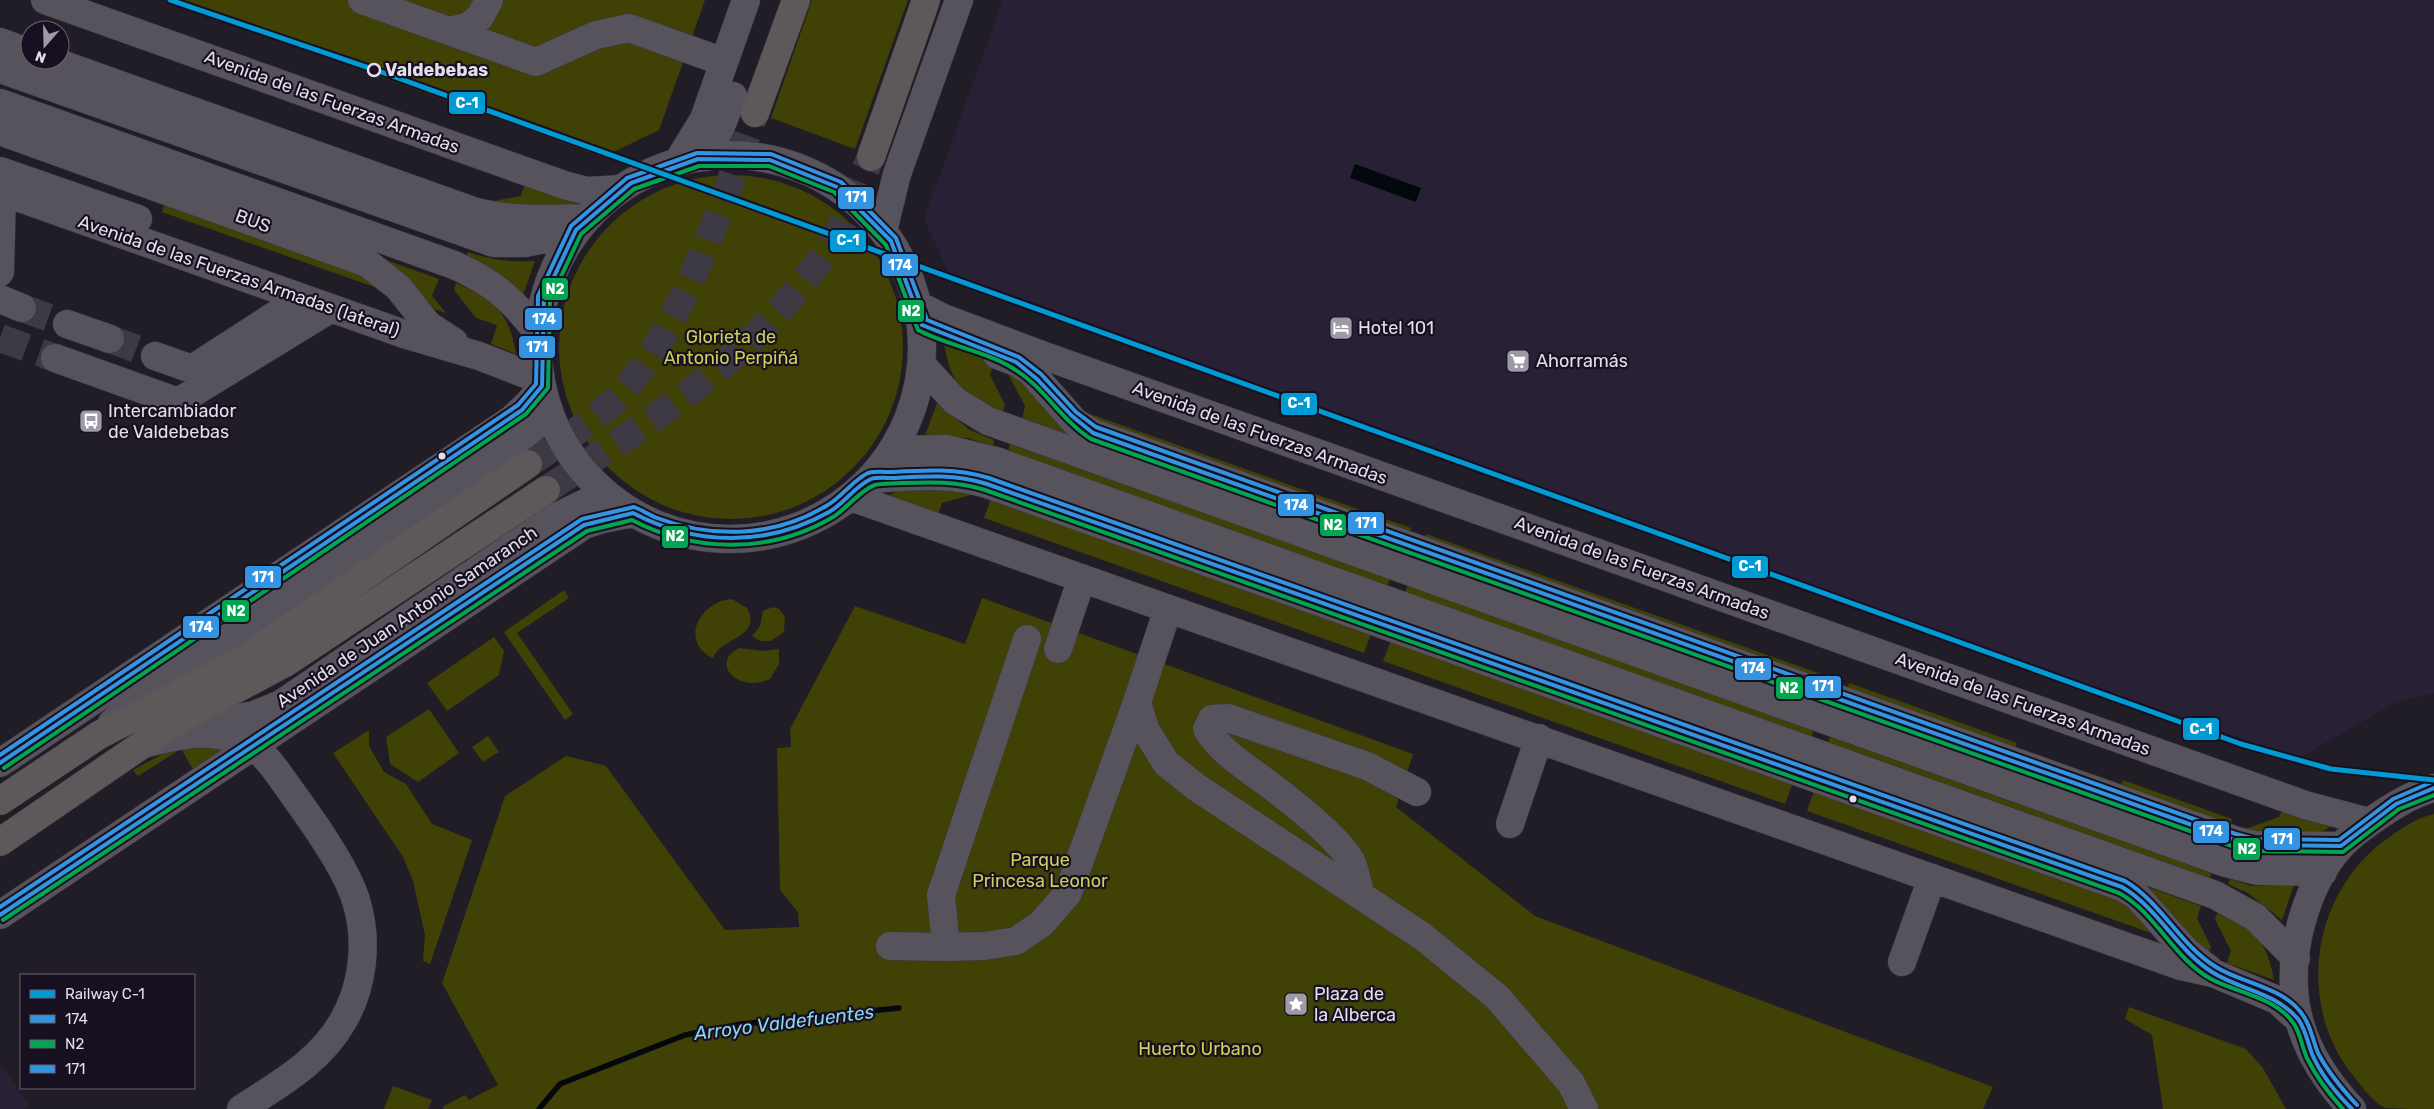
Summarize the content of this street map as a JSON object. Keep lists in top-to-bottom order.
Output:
{
  "streets": {
    "main road": ["Avenida de Juan Antonio Samaranch"],
    "street": ["Avenida de las Fuerzas Armadas", "BUS", "Avenida de las Fuerzas Armadas (lateral)"]
  },
  "crossings": [
    ["BUS", "Avenida de las Fuerzas Armadas (lateral)"]
  ],
  "water": ["Arroyo Valdefuentes"],
  "parks": ["Glorieta de Antonio Perpiñá", "Parque Princesa Leonor", "Huerto Urbano"],
  "places": {
    "other": ["Valdebebas"],
    "hotel": ["Hotel 101"],
    "supermarket": ["Ahorramás"],
    "bus stop": ["Intercambiador de Valdebebas"],
    "place": ["Plaza de la Alberca"]
  },
  "lines": [
    "rail line C-1",
    "transit line 171",
    "transit line 174",
    "transit line N2"
  ],
  "legend": [
    "Railway C-1",
    "174",
    "N2",
    "171"
  ],
  "north": "bottom"
}
